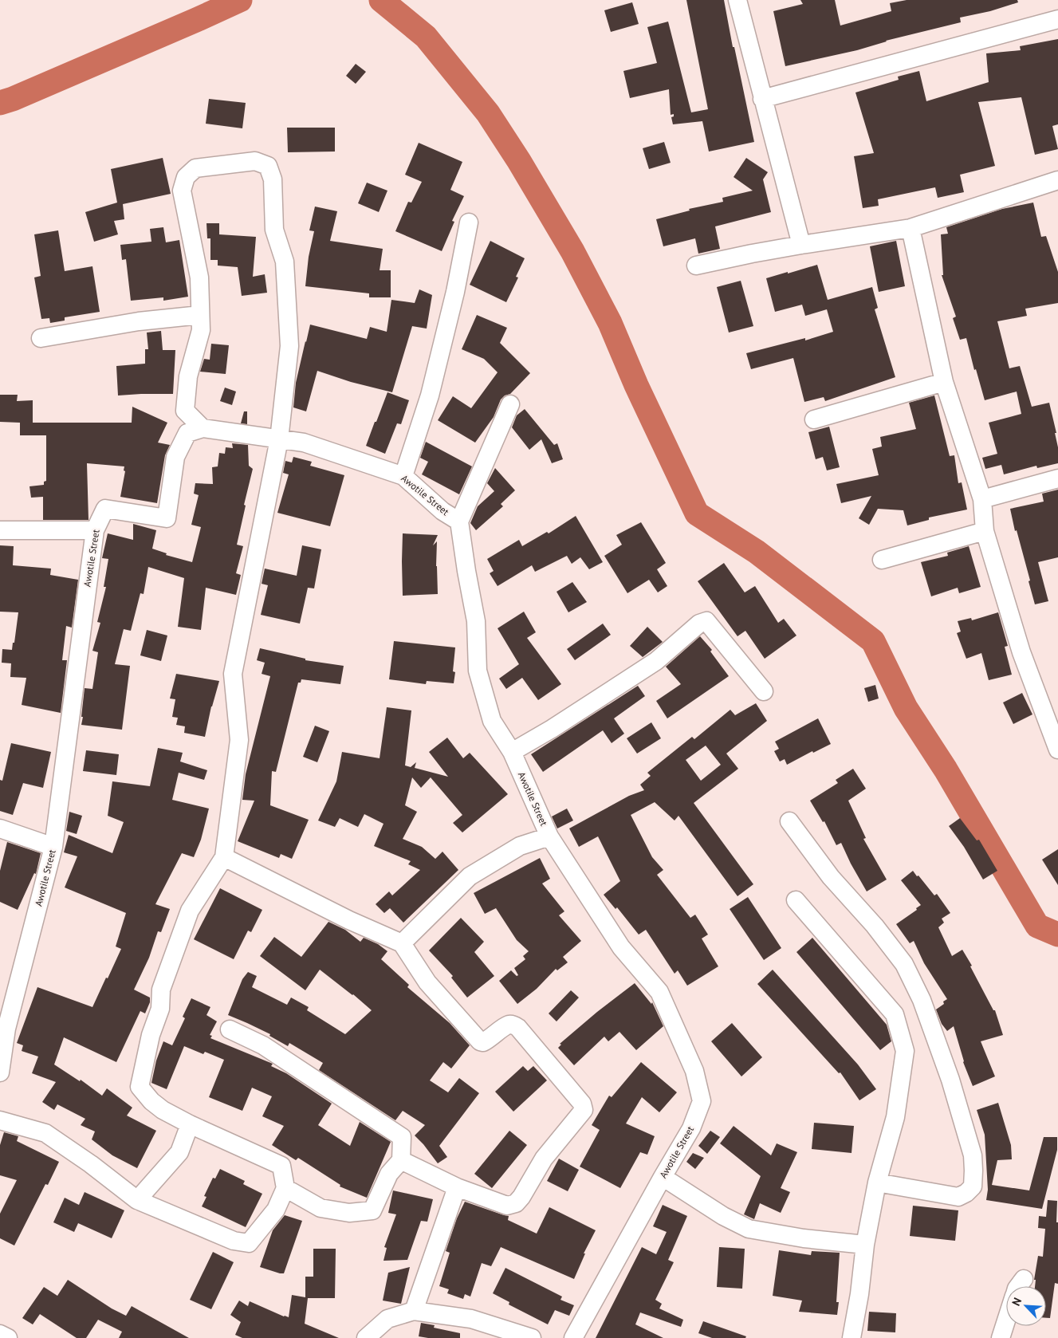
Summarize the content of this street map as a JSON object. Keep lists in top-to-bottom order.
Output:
{
  "streets": {
    "street": ["Awotile Street"]
  },
  "north": "top left"
}
